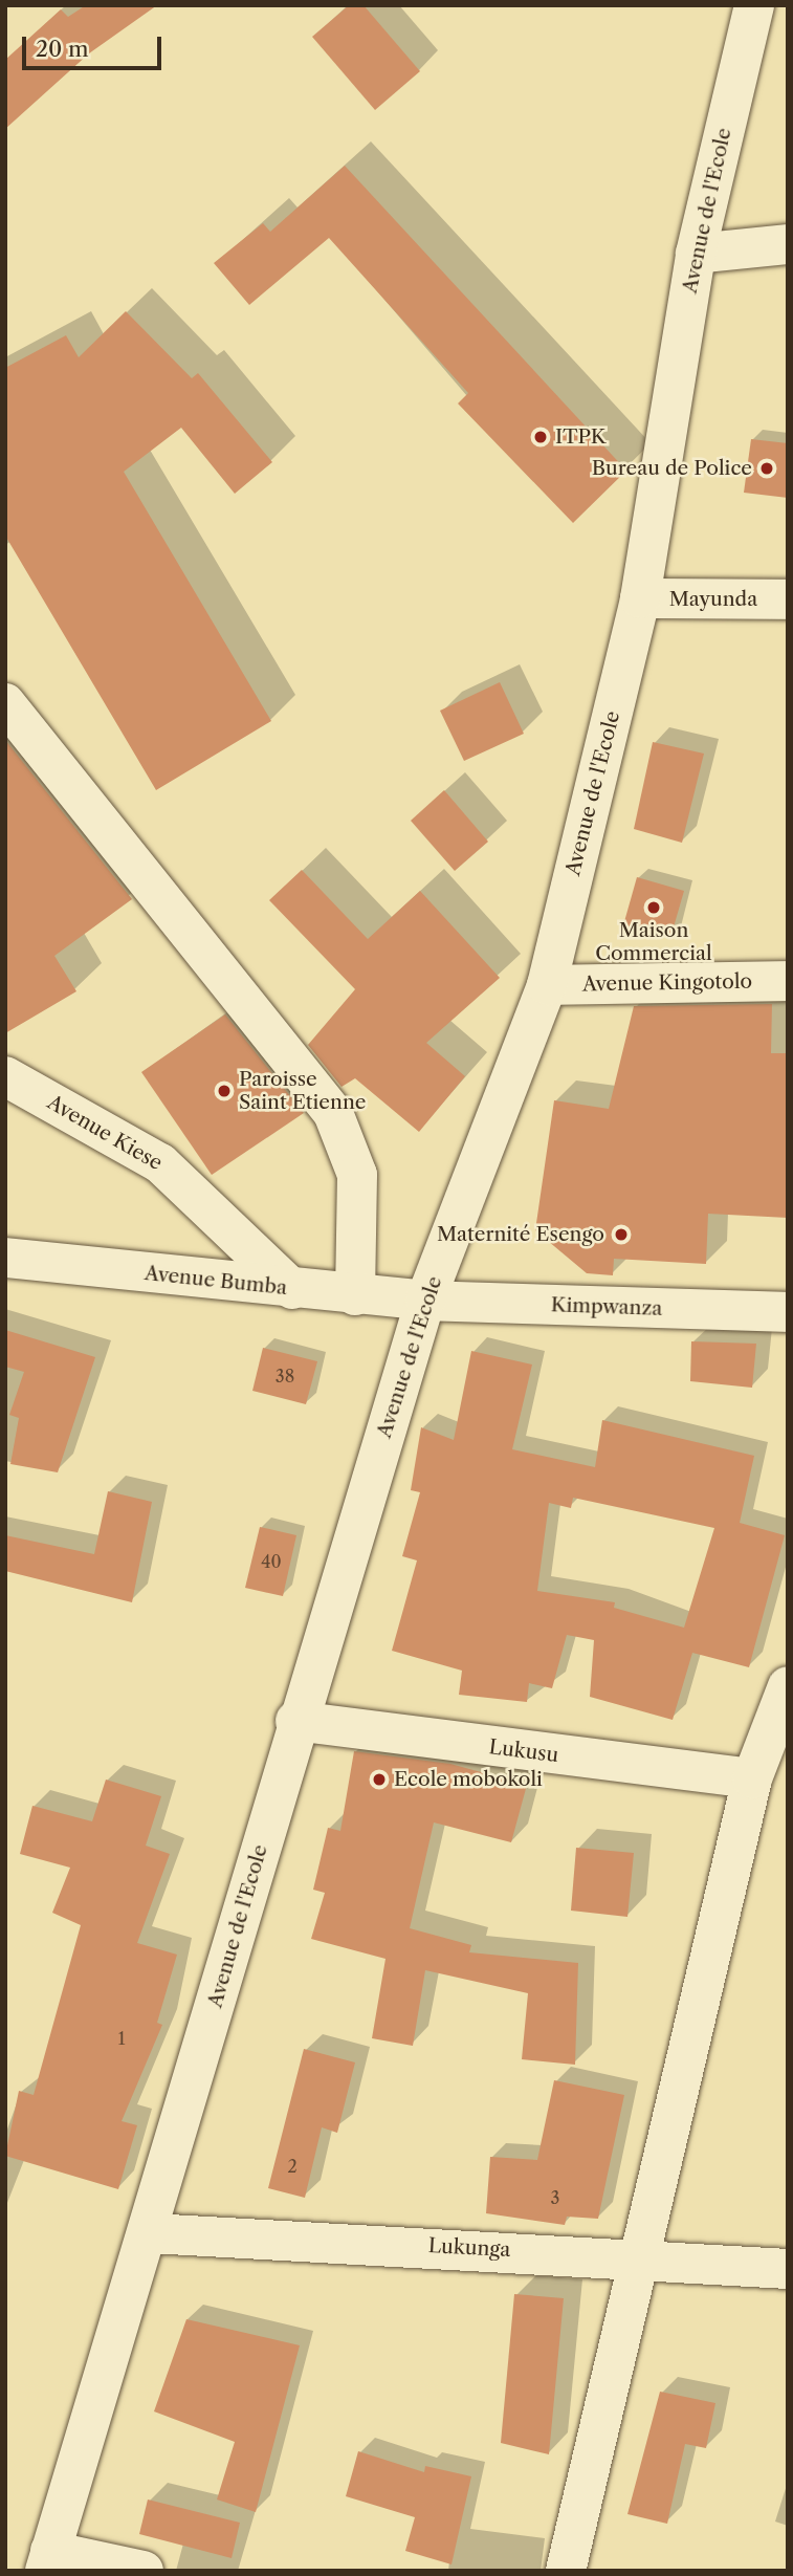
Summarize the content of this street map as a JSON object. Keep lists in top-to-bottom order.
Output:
{
  "streets": {
    "street": [
      "Avenue de l'Ecole",
      "Mayunda",
      "Avenue Kingotolo",
      "Avenue Kiese",
      "Avenue Bumba",
      "Kimpwanza",
      "Lukusu",
      "Lukunga"
    ]
  },
  "crossings": [
    ["Avenue de l'Ecole", "Mayunda"],
    ["Avenue de l'Ecole", "Avenue Kingotolo"],
    ["Avenue de l'Ecole", "Avenue Bumba"],
    ["Avenue de l'Ecole", "Kimpwanza"],
    ["Avenue de l'Ecole", "Lukusu"],
    ["Avenue de l'Ecole", "Lukunga"],
    ["Avenue Kiese", "Avenue Bumba"],
    ["Avenue Bumba", "Kimpwanza"]
  ],
  "places": [
    "ITPK",
    "Bureau de Police",
    "Maison Commercial",
    "Paroisse Saint Etienne",
    "Maternité Esengo",
    "Ecole mobokoli"
  ],
  "house_numbers": [
    "38",
    "40",
    "1",
    "2",
    "3"
  ],
  "scale_bar": "20 m"
}
